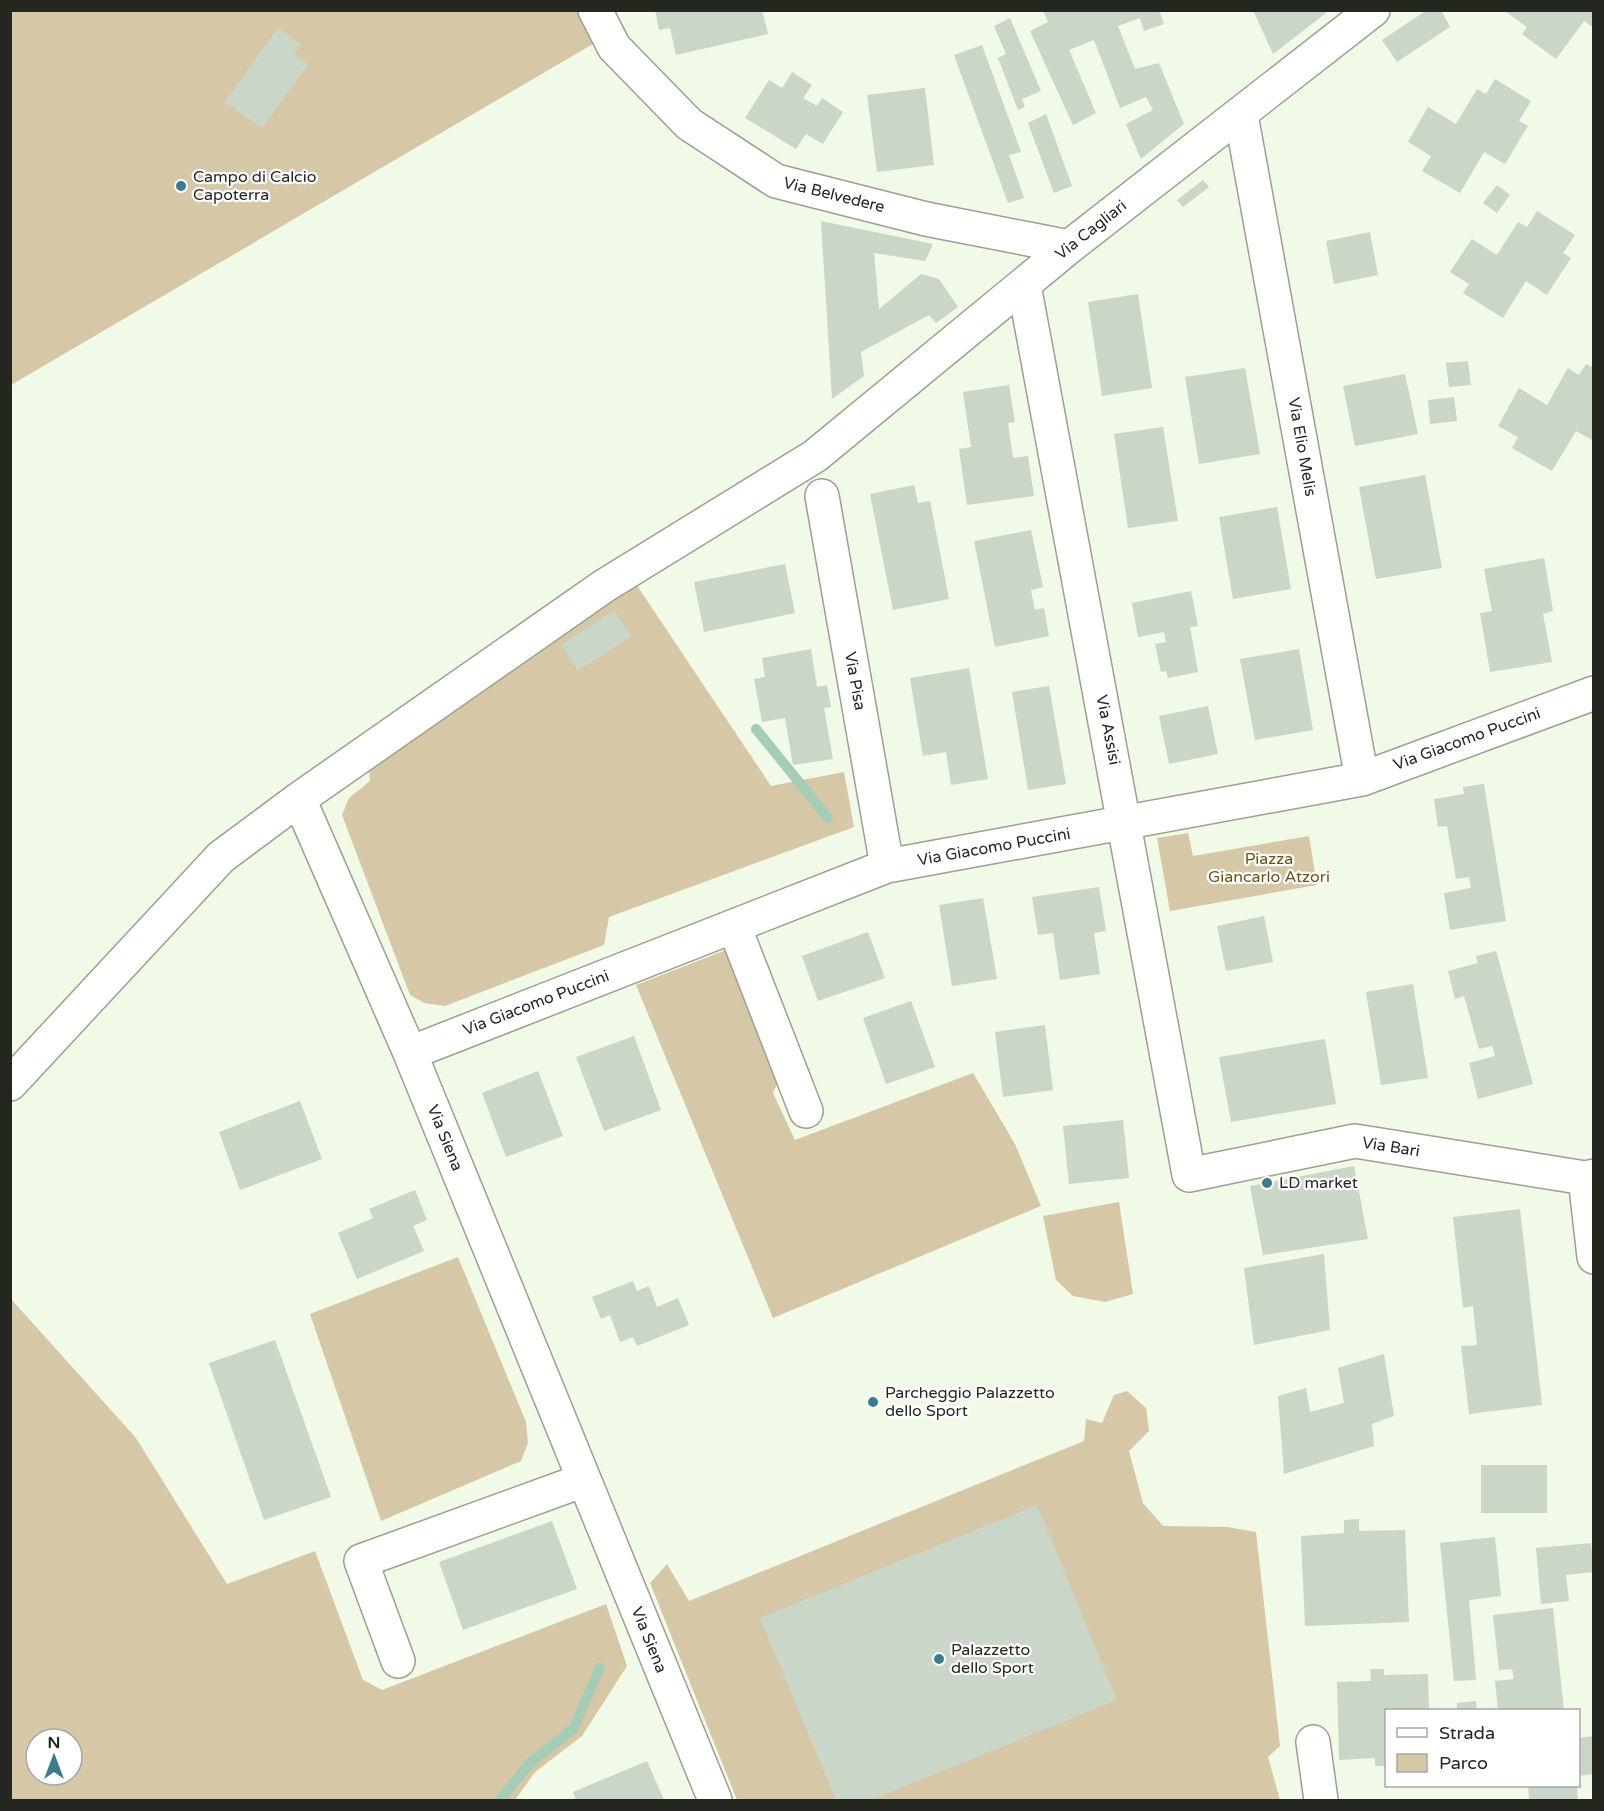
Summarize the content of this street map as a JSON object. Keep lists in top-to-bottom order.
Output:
{
  "streets": {
    "street": [
      "Via Belvedere",
      "Via Cagliari",
      "Via Elio Melis",
      "Via Pisa",
      "Via Assisi",
      "Via Giacomo Puccini",
      "Via Siena",
      "Via Bari"
    ]
  },
  "crossings": [
    ["Via Belvedere", "Via Cagliari"],
    ["Via Cagliari", "Via Elio Melis"],
    ["Via Cagliari", "Via Assisi"],
    ["Via Cagliari", "Via Siena"],
    ["Via Elio Melis", "Via Giacomo Puccini"],
    ["Via Pisa", "Via Giacomo Puccini"],
    ["Via Assisi", "Via Giacomo Puccini"],
    ["Via Assisi", "Via Bari"],
    ["Via Giacomo Puccini", "Via Siena"]
  ],
  "parks": ["Piazza Giancarlo Atzori"],
  "places": [
    "Campo di Calcio Capoterra",
    "LD market",
    "Parcheggio Palazzetto dello Sport",
    "Palazzetto dello Sport"
  ],
  "legend": ["Strada", "Parco"],
  "north": "top"
}
